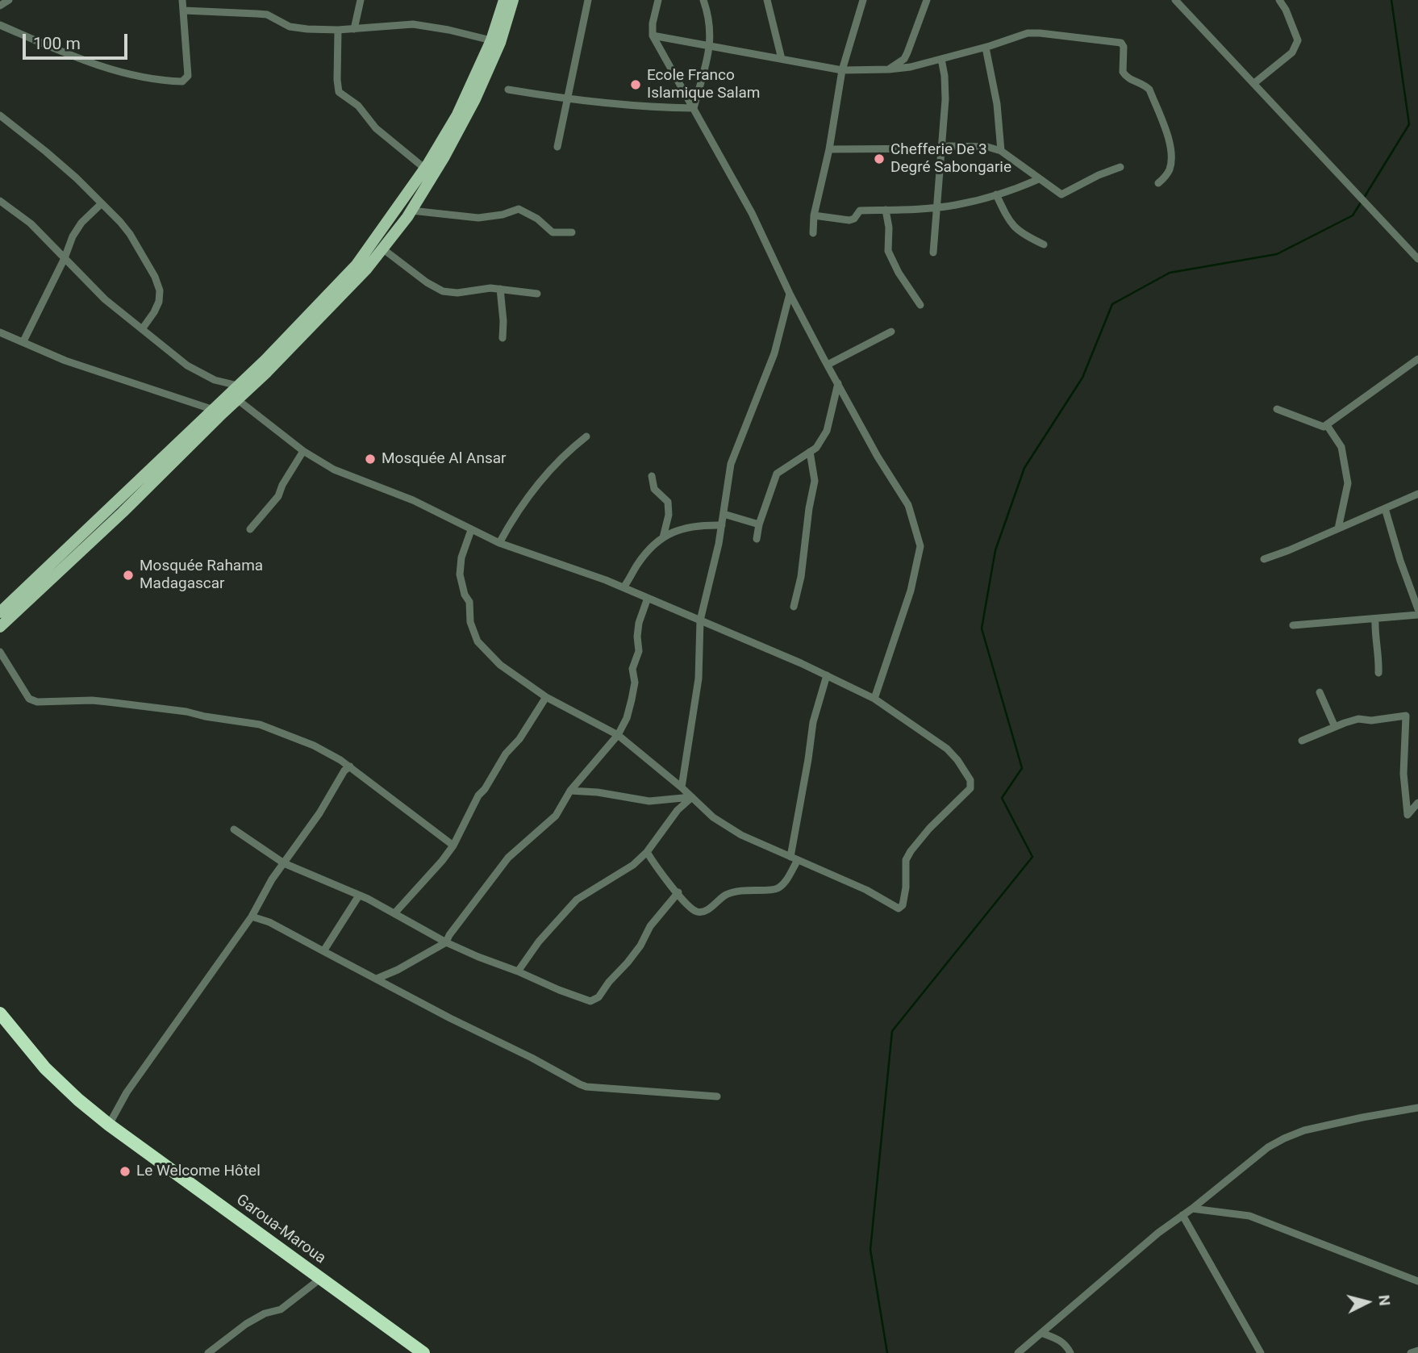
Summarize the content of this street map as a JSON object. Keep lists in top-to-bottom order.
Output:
{
  "streets": {
    "highway": ["Garoua-Maroua"]
  },
  "places": [
    "Ecole Franco Islamique Salam",
    "Chefferie De 3 Degré Sabongarie",
    "Mosquée Al Ansar",
    "Mosquée Rahama Madagascar",
    "Le Welcome Hôtel"
  ],
  "scale_bar": "100 m",
  "north": "right"
}
